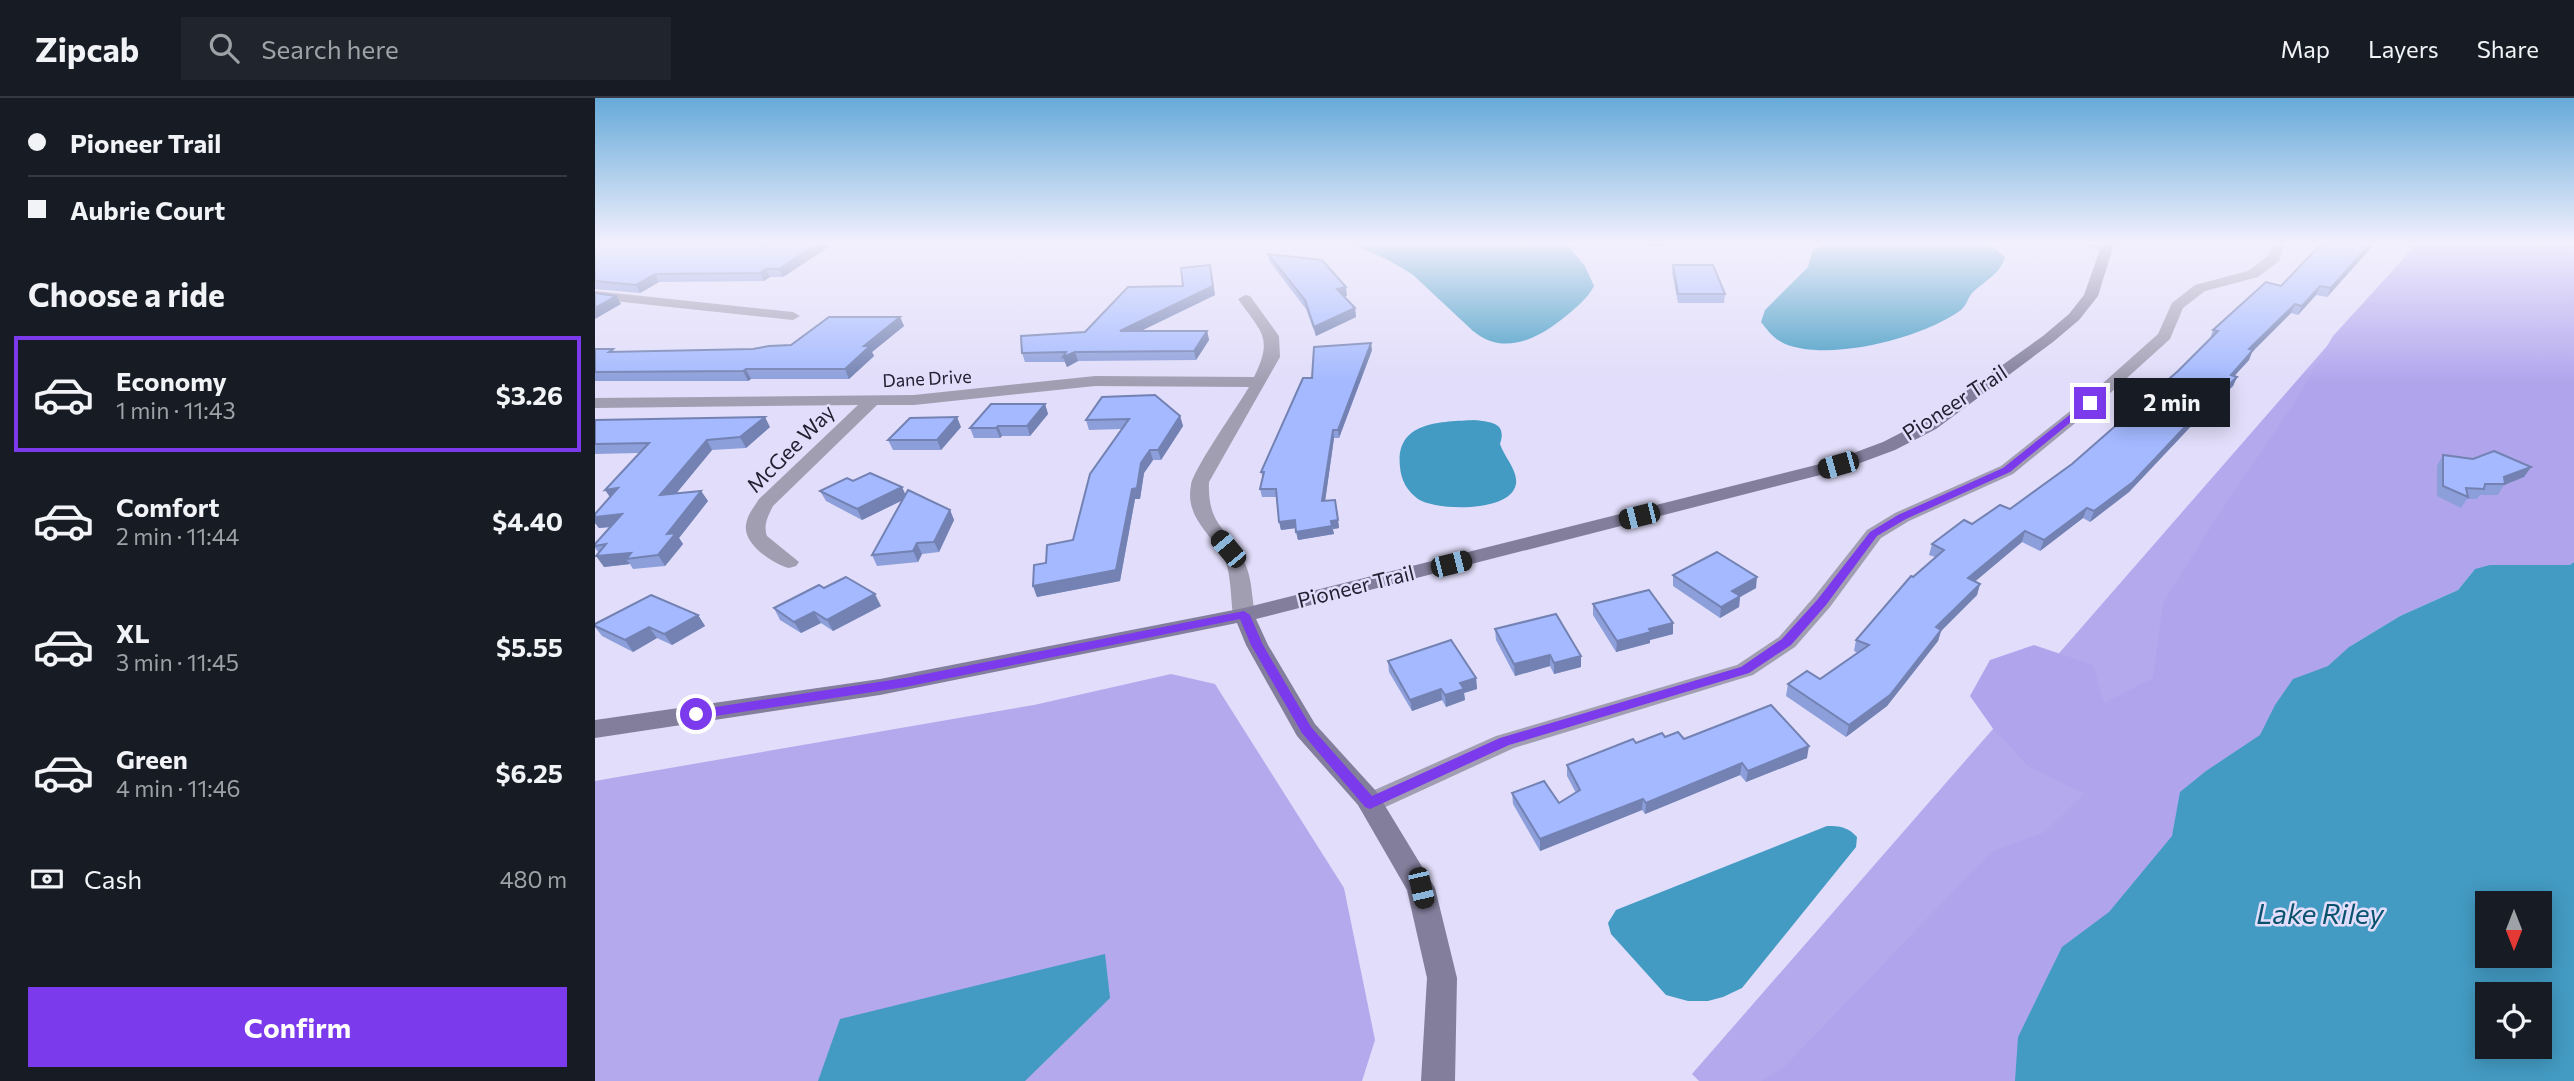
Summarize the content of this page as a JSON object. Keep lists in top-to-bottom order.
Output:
{
  "streets": {
    "main road": ["Pioneer Trail"],
    "street": ["Dane Drive", "McGee Way"]
  },
  "crossings": [
    ["Dane Drive", "McGee Way"]
  ],
  "water": ["Lake Riley"],
  "north": "bottom",
  "page": {
    "header": "Zipcab",
    "search": "Search here",
    "nav": ["Map", "Layers", "Share"],
    "banner": ["Pioneer Trail", "Aubrie Court"],
    "heading": "Choose a ride",
    "list": [
      {
        "name": "Economy",
        "note": "1 min · 11:43",
        "value": "$3.26"
      },
      {
        "name": "Comfort",
        "note": "2 min · 11:44",
        "value": "$4.40"
      },
      {
        "name": "XL",
        "note": "3 min · 11:45",
        "value": "$5.55"
      },
      {
        "name": "Green",
        "note": "4 min · 11:46",
        "value": "$6.25"
      }
    ],
    "bubble": "2 min",
    "pay": ["Cash", "480 m"],
    "buttons": "Confirm"
  }
}
